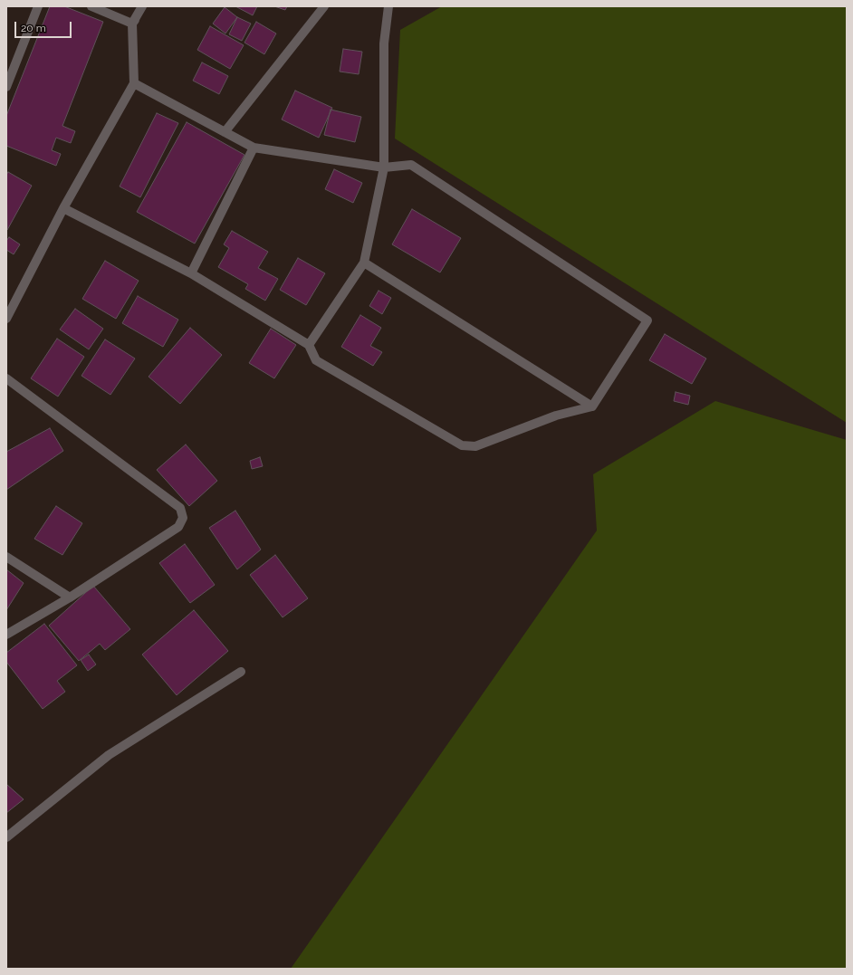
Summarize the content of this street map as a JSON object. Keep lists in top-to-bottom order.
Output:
{
  "scale_bar": "20 m"
}
